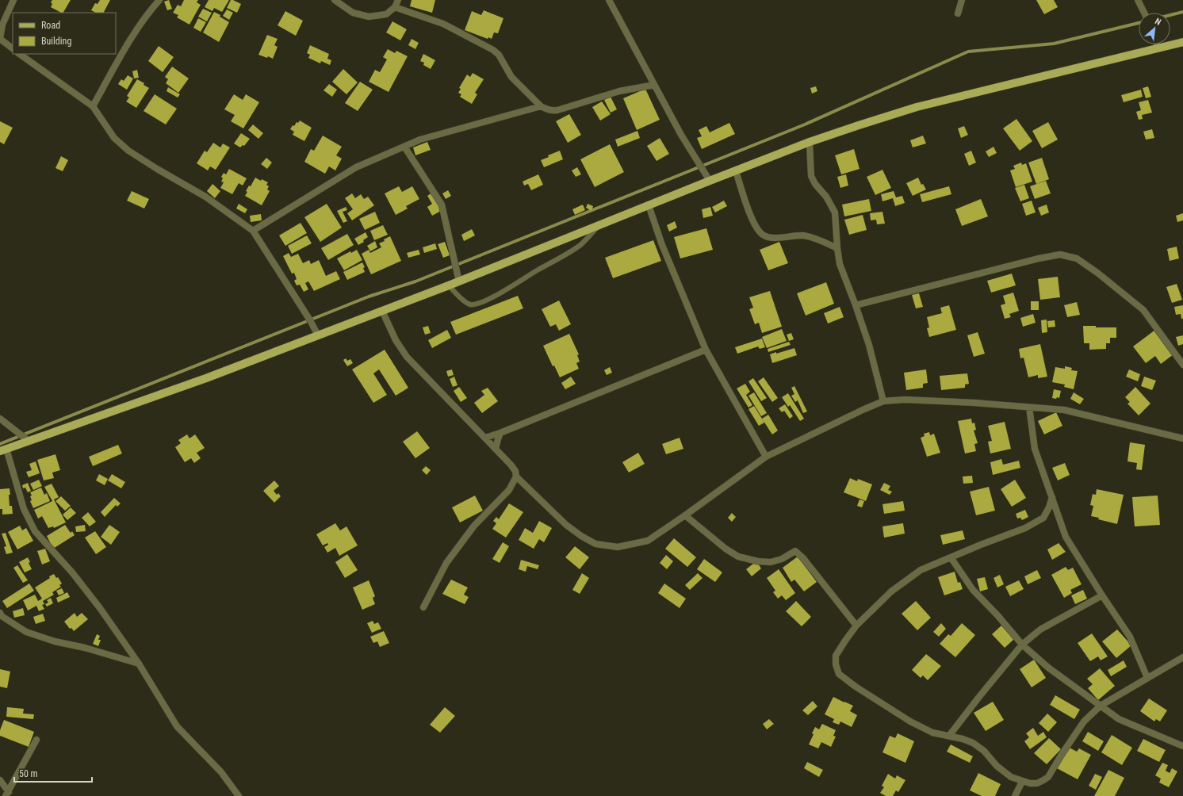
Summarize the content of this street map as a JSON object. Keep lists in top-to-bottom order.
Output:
{
  "legend": ["Road", "Building"],
  "scale_bar": "50 m",
  "north": "top right"
}
